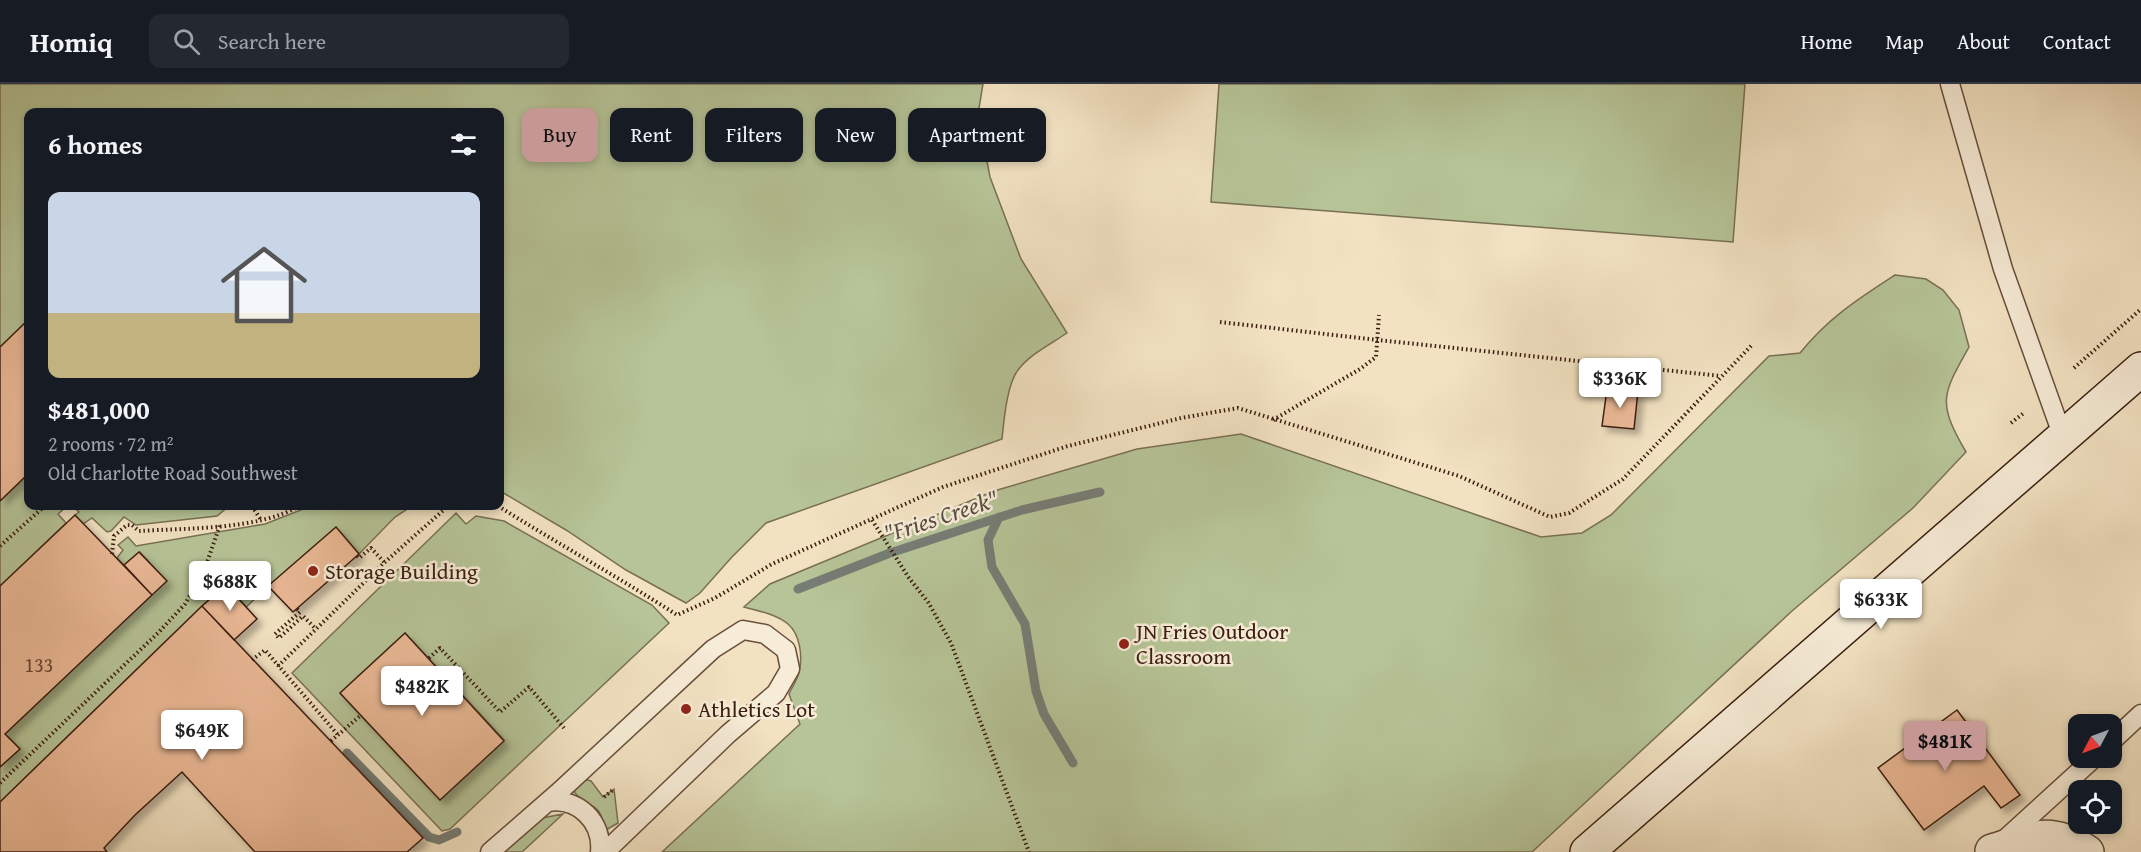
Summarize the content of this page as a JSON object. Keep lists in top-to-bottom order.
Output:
{
  "water": ["\"Fries Creek\""],
  "places": ["Storage Building", "JN Fries Outdoor Classroom", "Athletics Lot"],
  "house_numbers": ["133"],
  "north": "bottom left",
  "page": {
    "header": "Homiq",
    "search": "Search here",
    "nav": [
      "Home",
      "Map",
      "About",
      "Contact"
    ],
    "chip": [
      "Buy",
      "Rent",
      "Filters",
      "New",
      "Apartment"
    ],
    "heading": "6 homes",
    "list": [
      {
        "name": "$481,000",
        "note": "2 rooms · 72 m² · Old Charlotte Road Southwest"
      }
    ],
    "price": [
      "$336K",
      "$688K",
      "$633K",
      "$482K",
      "$649K",
      "$481K"
    ]
  }
}
